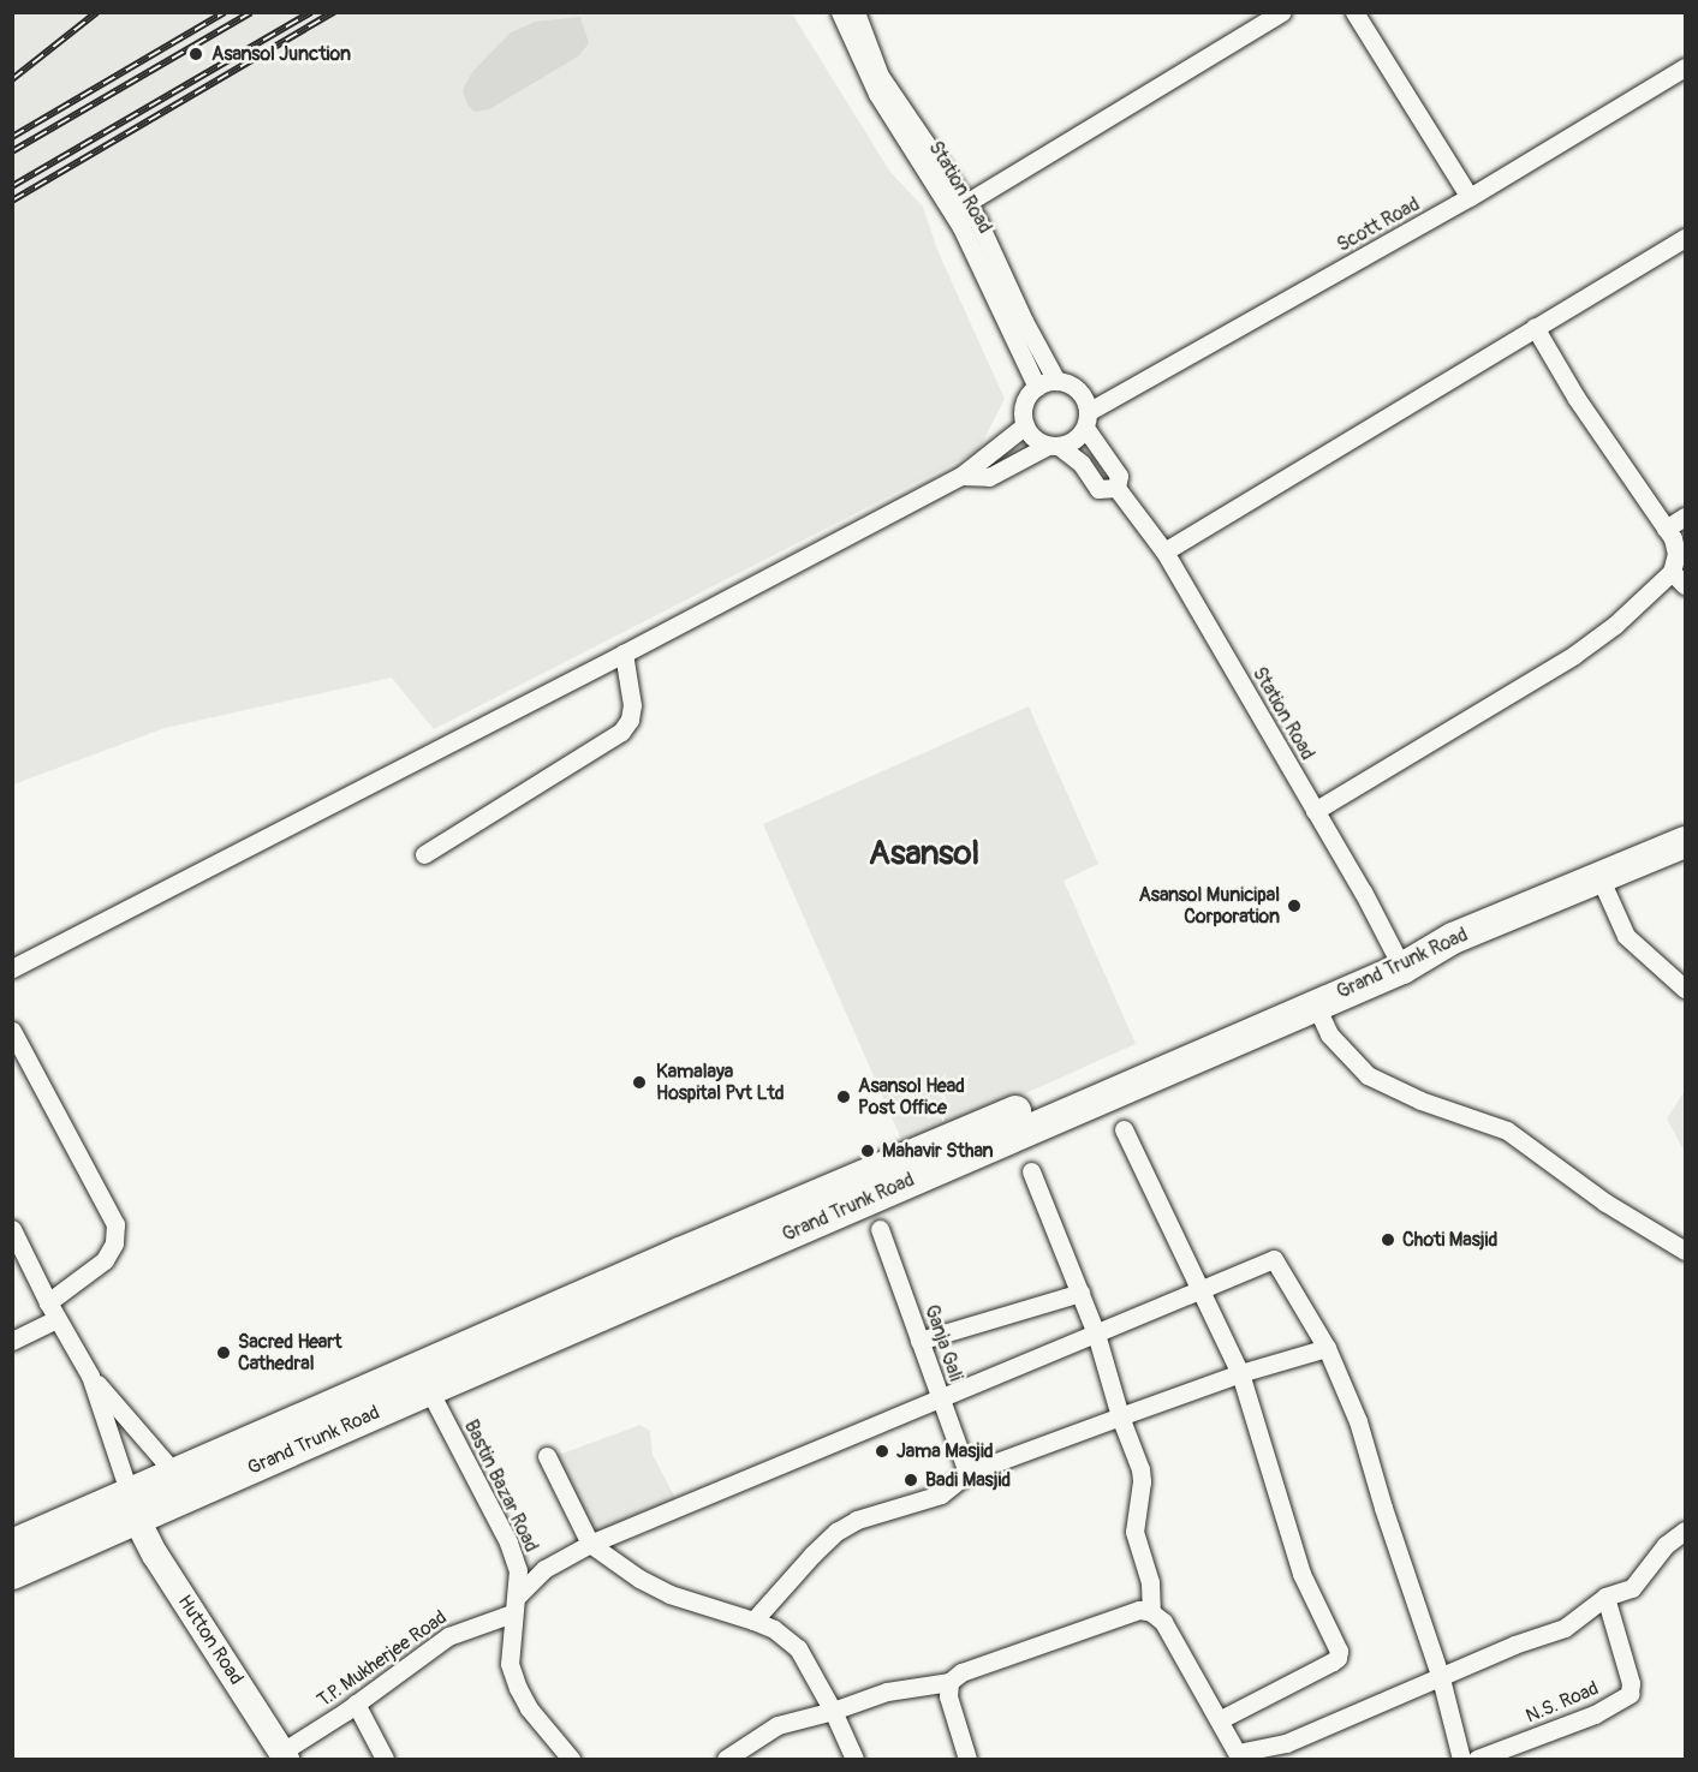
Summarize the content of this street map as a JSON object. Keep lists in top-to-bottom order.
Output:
{
  "streets": {
    "main road": ["Grand Trunk Road"],
    "street": [
      "Station Road",
      "Scott Road",
      "Ganja Gali",
      "Bastin Bazar Road",
      "Hutton Road",
      "T.P. Mukherjee Road",
      "N.S. Road"
    ]
  },
  "crossings": [
    ["Station Road", "Scott Road"],
    ["Station Road", "Grand Trunk Road"],
    ["Grand Trunk Road", "Bastin Bazar Road"],
    ["Grand Trunk Road", "Hutton Road"],
    ["Bastin Bazar Road", "T.P. Mukherjee Road"],
    ["Hutton Road", "T.P. Mukherjee Road"]
  ],
  "districts": ["Asansol"],
  "places": [
    "Asansol Junction",
    "Asansol Municipal Corporation",
    "Kamalaya Hospital Pvt Ltd",
    "Asansol Head Post Office",
    "Mahavir Sthan",
    "Choti Masjid",
    "Sacred Heart Cathedral",
    "Jama Masjid",
    "Badi Masjid"
  ]
}
